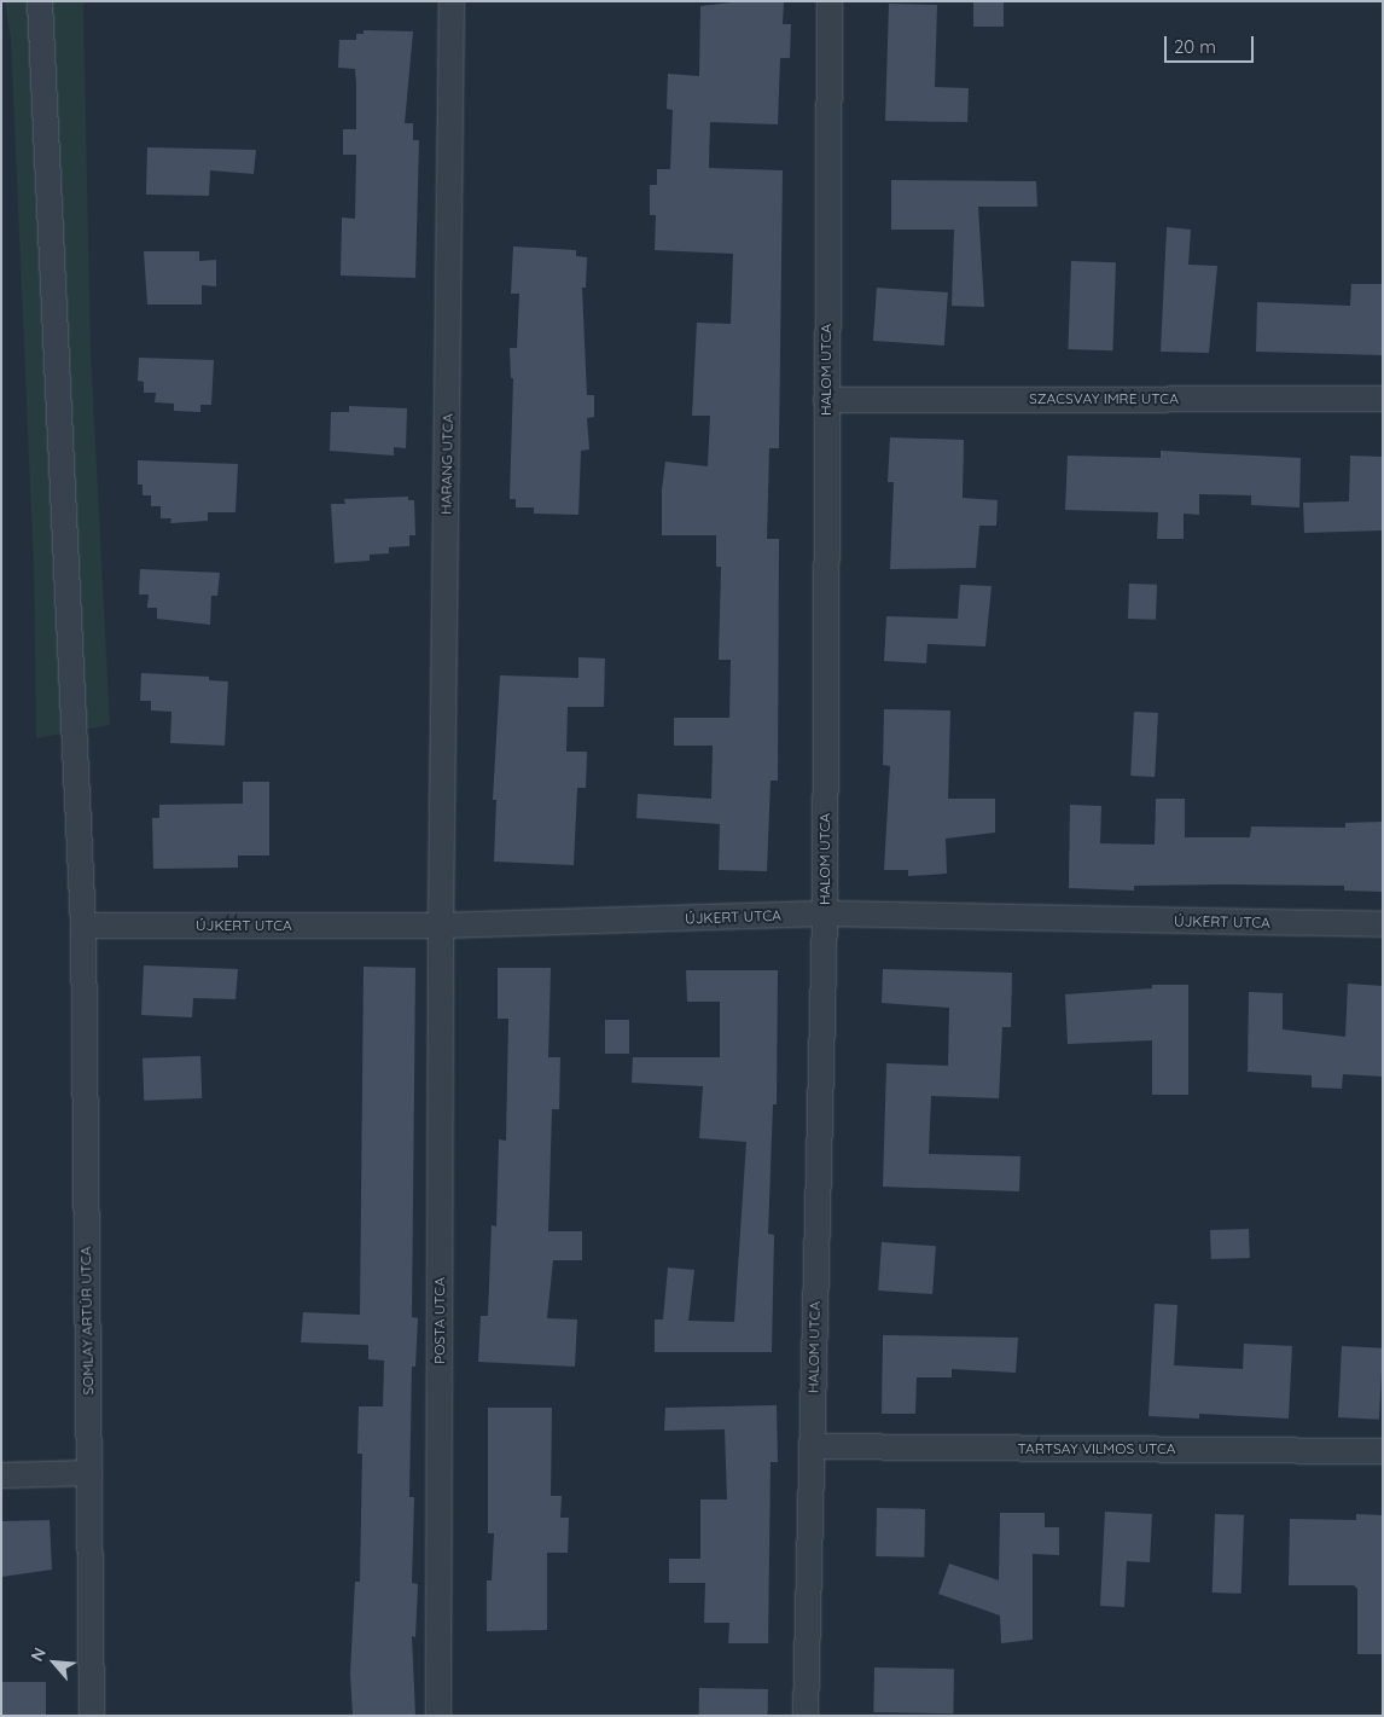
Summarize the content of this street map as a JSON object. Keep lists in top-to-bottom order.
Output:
{
  "streets": {
    "street": [
      "HALOM UTCA",
      "SZACSVAY IMRE UTCA",
      "HARANG UTCA",
      "ÚJKERT UTCA",
      "SOMLAY ARTÚR UTCA",
      "POSTA UTCA",
      "TARTSAY VILMOS UTCA"
    ]
  },
  "crossings": [
    ["HALOM UTCA", "SZACSVAY IMRE UTCA"],
    ["HALOM UTCA", "ÚJKERT UTCA"],
    ["HALOM UTCA", "TARTSAY VILMOS UTCA"],
    ["HARANG UTCA", "ÚJKERT UTCA"],
    ["HARANG UTCA", "POSTA UTCA"],
    ["ÚJKERT UTCA", "SOMLAY ARTÚR UTCA"],
    ["ÚJKERT UTCA", "POSTA UTCA"]
  ],
  "scale_bar": "20 m",
  "north": "top left"
}
